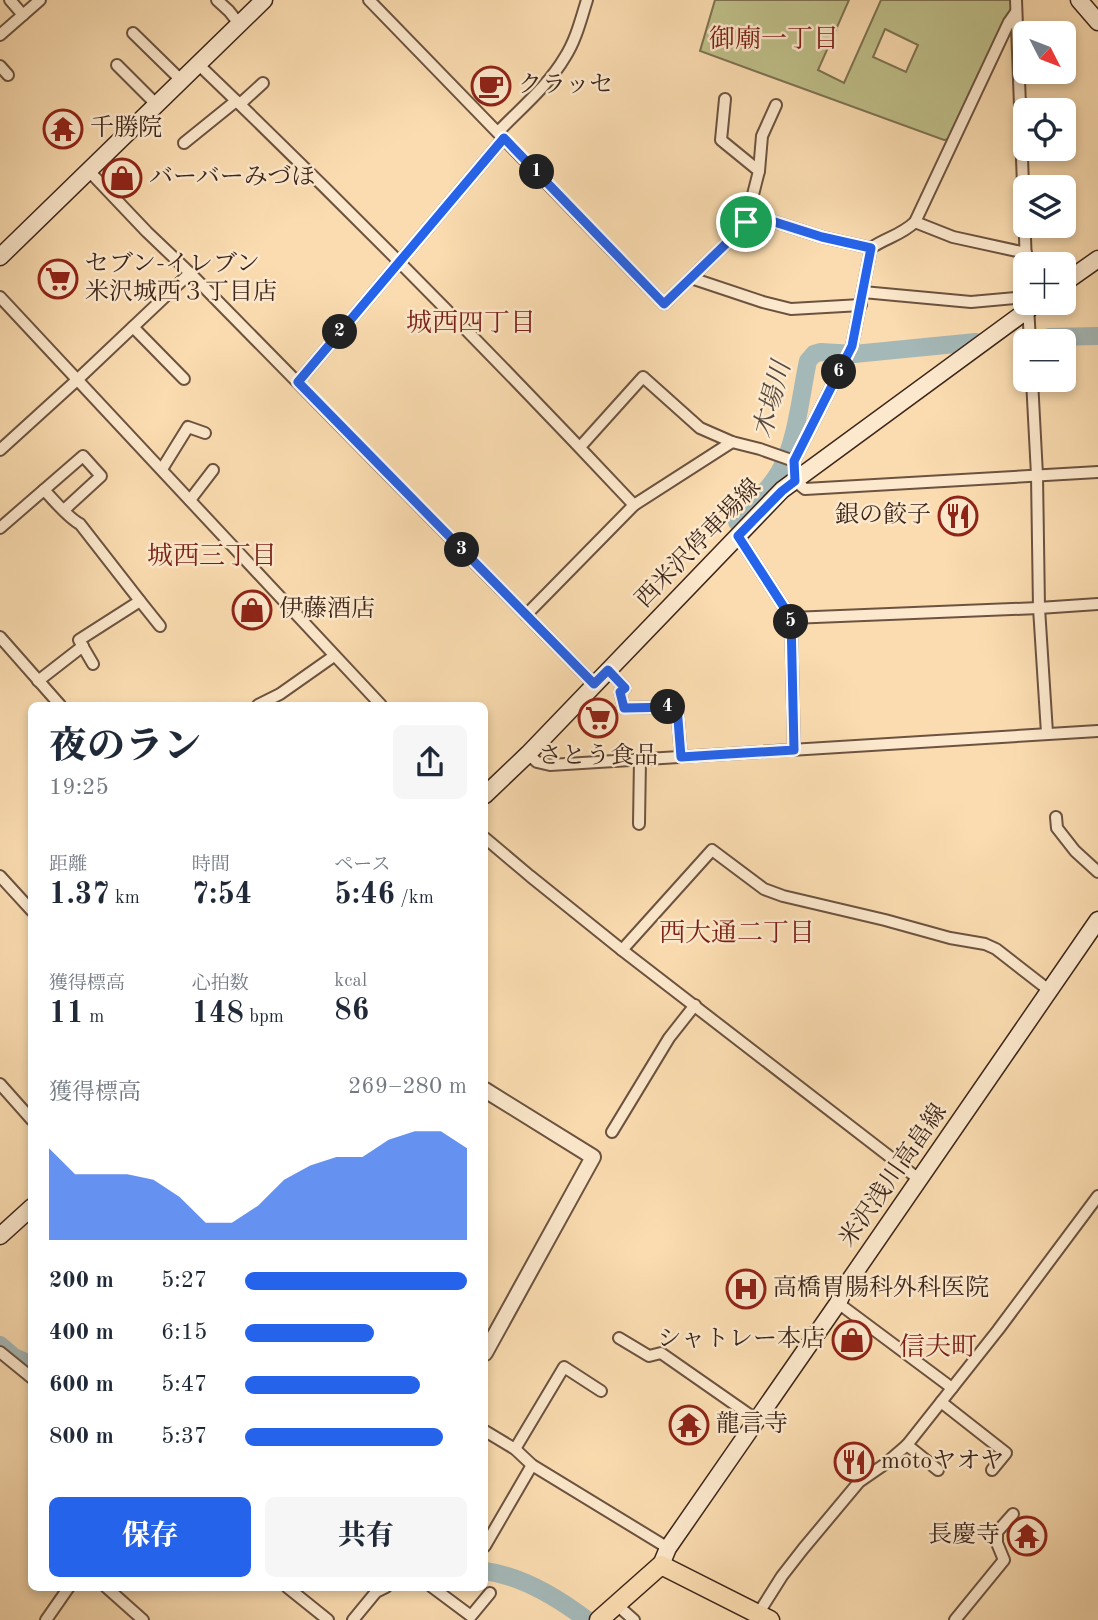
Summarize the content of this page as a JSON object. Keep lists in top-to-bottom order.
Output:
{
  "streets": {
    "main road": ["西米沢停車場線", "米沢浅川高畠線"]
  },
  "districts": [
    "御廟一丁目",
    "城西四丁目",
    "城西三丁目",
    "西大通二丁目",
    "信夫町"
  ],
  "water": ["木場川"],
  "places": {
    "cafe": ["クラッセ"],
    "temple": ["千勝院", "龍言寺", "長慶寺"],
    "shop": ["バーバーみづほ", "伊藤酒店", "シャトレー本店"],
    "supermarket": ["セブン-イレブン 米沢城西３丁目店", "さとう食品"],
    "restaurant": ["銀の餃子", "motoヤオヤ"],
    "hospital": ["高橋胃腸科外科医院"]
  },
  "north": "bottom right",
  "page": {
    "map_buttons": ["+", "−"],
    "pins": [
      "1",
      "2",
      "6",
      "3",
      "5",
      "4"
    ],
    "heading": ["夜のラン", "19:25"],
    "stats": [
      ["距離", "1.37 km"],
      ["時間", "7:54"],
      ["ペース", "5:46 /km"],
      ["獲得標高", "11 m"],
      ["心拍数", "148 bpm"],
      ["kcal", "86"]
    ],
    "chart": ["獲得標高", "269–280 m"],
    "list": [
      {
        "name": "200 m",
        "note": "5:27"
      },
      {
        "name": "400 m",
        "note": "6:15"
      },
      {
        "name": "600 m",
        "note": "5:47"
      },
      {
        "name": "800 m",
        "note": "5:37"
      }
    ],
    "buttons": ["保存", "共有"]
  }
}
